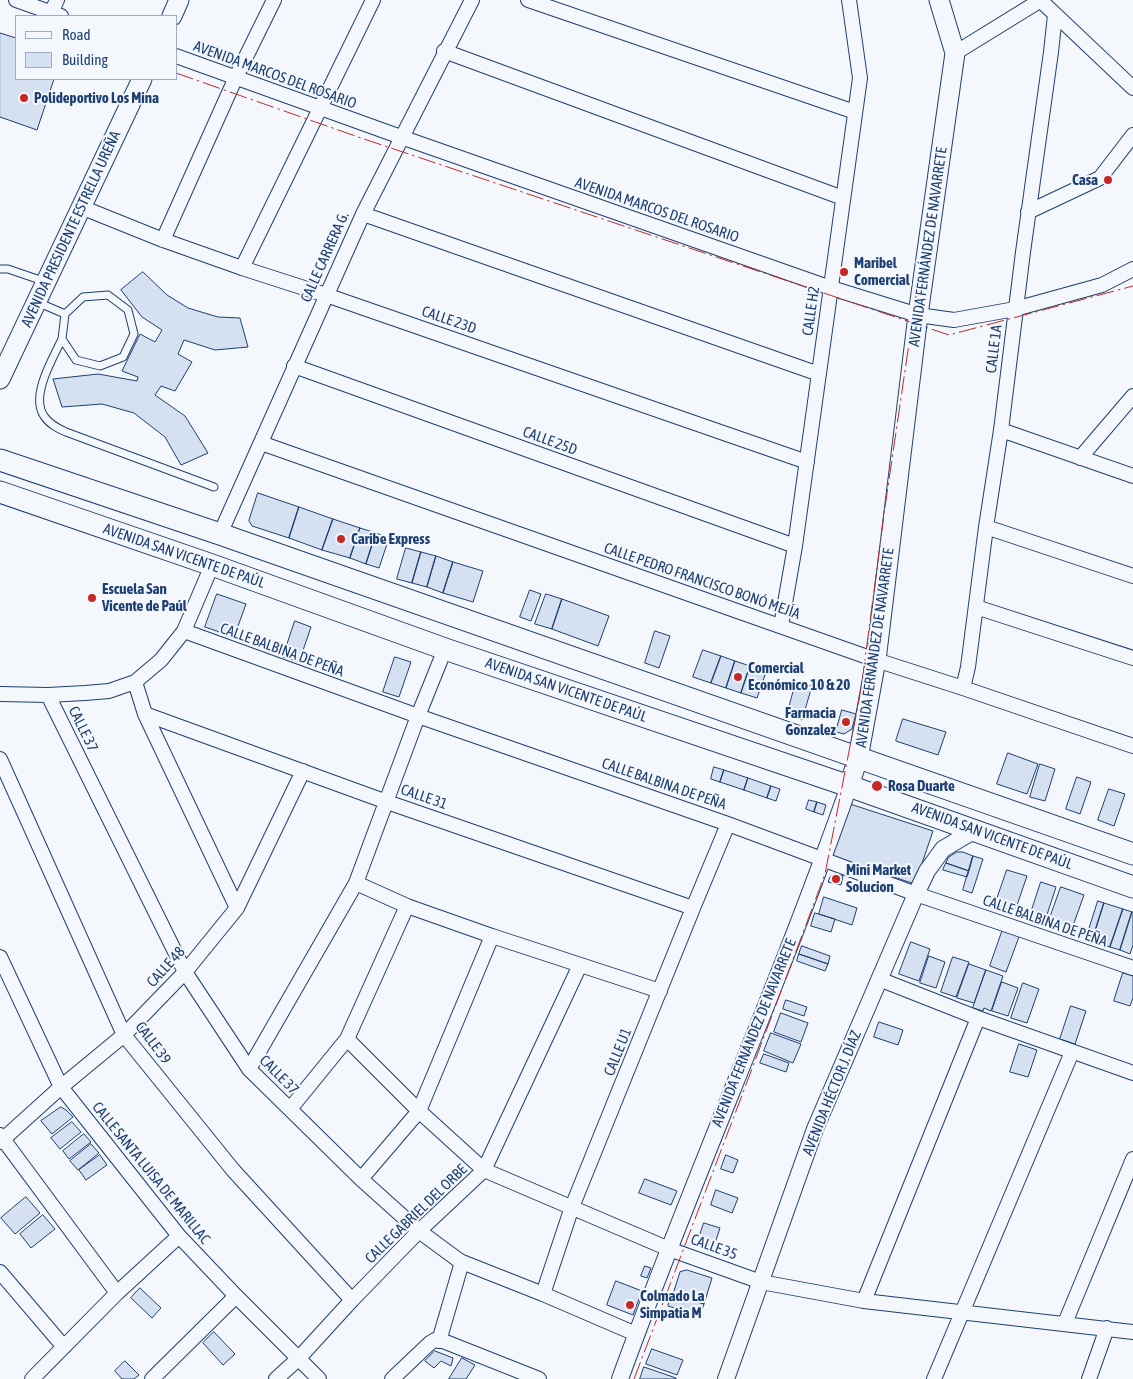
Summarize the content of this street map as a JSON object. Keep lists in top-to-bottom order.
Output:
{
  "streets": {
    "main road": ["AVENIDA PRESIDENTE ESTRELLA UREÑA", "AVENIDA FERNÁNDEZ DE NAVARRETE", "AVENIDA SAN VICENTE DE PAÚL"],
    "street": [
      "AVENIDA MARCOS DEL ROSARIO",
      "CALLE CARRERA G.",
      "CALLE H2",
      "CALLE 23D",
      "CALLE 1A",
      "CALLE 25D",
      "CALLE PEDRO FRANCISCO BONÓ MEJÍA",
      "CALLE BALBINA DE PEÑA",
      "CALLE 37",
      "CALLE 31",
      "CALLE 48",
      "CALLE 39",
      "CALLE U1",
      "AVENIDA HÉCTOR J. DÍAZ",
      "CALLE SANTA LUISA DE MARILLAC",
      "CALLE GABRIEL DEL ORBE",
      "CALLE 35"
    ]
  },
  "crossings": [
    ["AVENIDA MARCOS DEL ROSARIO", "AVENIDA FERNÁNDEZ DE NAVARRETE"],
    ["AVENIDA MARCOS DEL ROSARIO", "CALLE CARRERA G."],
    ["AVENIDA MARCOS DEL ROSARIO", "CALLE H2"],
    ["AVENIDA MARCOS DEL ROSARIO", "CALLE 1A"],
    ["AVENIDA PRESIDENTE ESTRELLA UREÑA", "CALLE 23D"],
    ["AVENIDA FERNÁNDEZ DE NAVARRETE", "AVENIDA SAN VICENTE DE PAÚL"],
    ["AVENIDA FERNÁNDEZ DE NAVARRETE", "CALLE PEDRO FRANCISCO BONÓ MEJÍA"],
    ["AVENIDA FERNÁNDEZ DE NAVARRETE", "CALLE BALBINA DE PEÑA"],
    ["AVENIDA FERNÁNDEZ DE NAVARRETE", "CALLE 37"],
    ["AVENIDA FERNÁNDEZ DE NAVARRETE", "CALLE 35"],
    ["CALLE CARRERA G.", "CALLE 23D"],
    ["CALLE CARRERA G.", "CALLE 25D"],
    ["CALLE CARRERA G.", "AVENIDA SAN VICENTE DE PAÚL"],
    ["CALLE CARRERA G.", "CALLE PEDRO FRANCISCO BONÓ MEJÍA"],
    ["CALLE H2", "CALLE 23D"],
    ["CALLE H2", "CALLE 25D"],
    ["CALLE H2", "CALLE PEDRO FRANCISCO BONÓ MEJÍA"],
    ["CALLE 1A", "CALLE PEDRO FRANCISCO BONÓ MEJÍA"],
    ["AVENIDA SAN VICENTE DE PAÚL", "AVENIDA HÉCTOR J. DÍAZ"],
    ["CALLE BALBINA DE PEÑA", "CALLE U1"],
    ["CALLE BALBINA DE PEÑA", "AVENIDA HÉCTOR J. DÍAZ"],
    ["CALLE 37", "CALLE 48"],
    ["CALLE 37", "CALLE U1"],
    ["CALLE 37", "CALLE GABRIEL DEL ORBE"],
    ["CALLE 31", "CALLE 48"],
    ["CALLE 31", "CALLE U1"],
    ["CALLE 48", "CALLE 39"],
    ["CALLE 48", "CALLE SANTA LUISA DE MARILLAC"],
    ["CALLE 39", "CALLE GABRIEL DEL ORBE"],
    ["CALLE U1", "CALLE 35"],
    ["AVENIDA HÉCTOR J. DÍAZ", "CALLE 35"],
    ["CALLE SANTA LUISA DE MARILLAC", "CALLE GABRIEL DEL ORBE"],
    ["CALLE GABRIEL DEL ORBE", "CALLE 35"]
  ],
  "places": [
    "Polideportivo Los Mina",
    "Casa",
    "Maribel Comercial",
    "Caribe Express",
    "Escuela San Vicente de Paúl",
    "Comercial Económico 10 & 20",
    "Farmacia Gonzalez",
    "Rosa Duarte",
    "Mini Market Solucion",
    "Colmado La Simpatia M"
  ],
  "legend": ["Road", "Building"]
}
